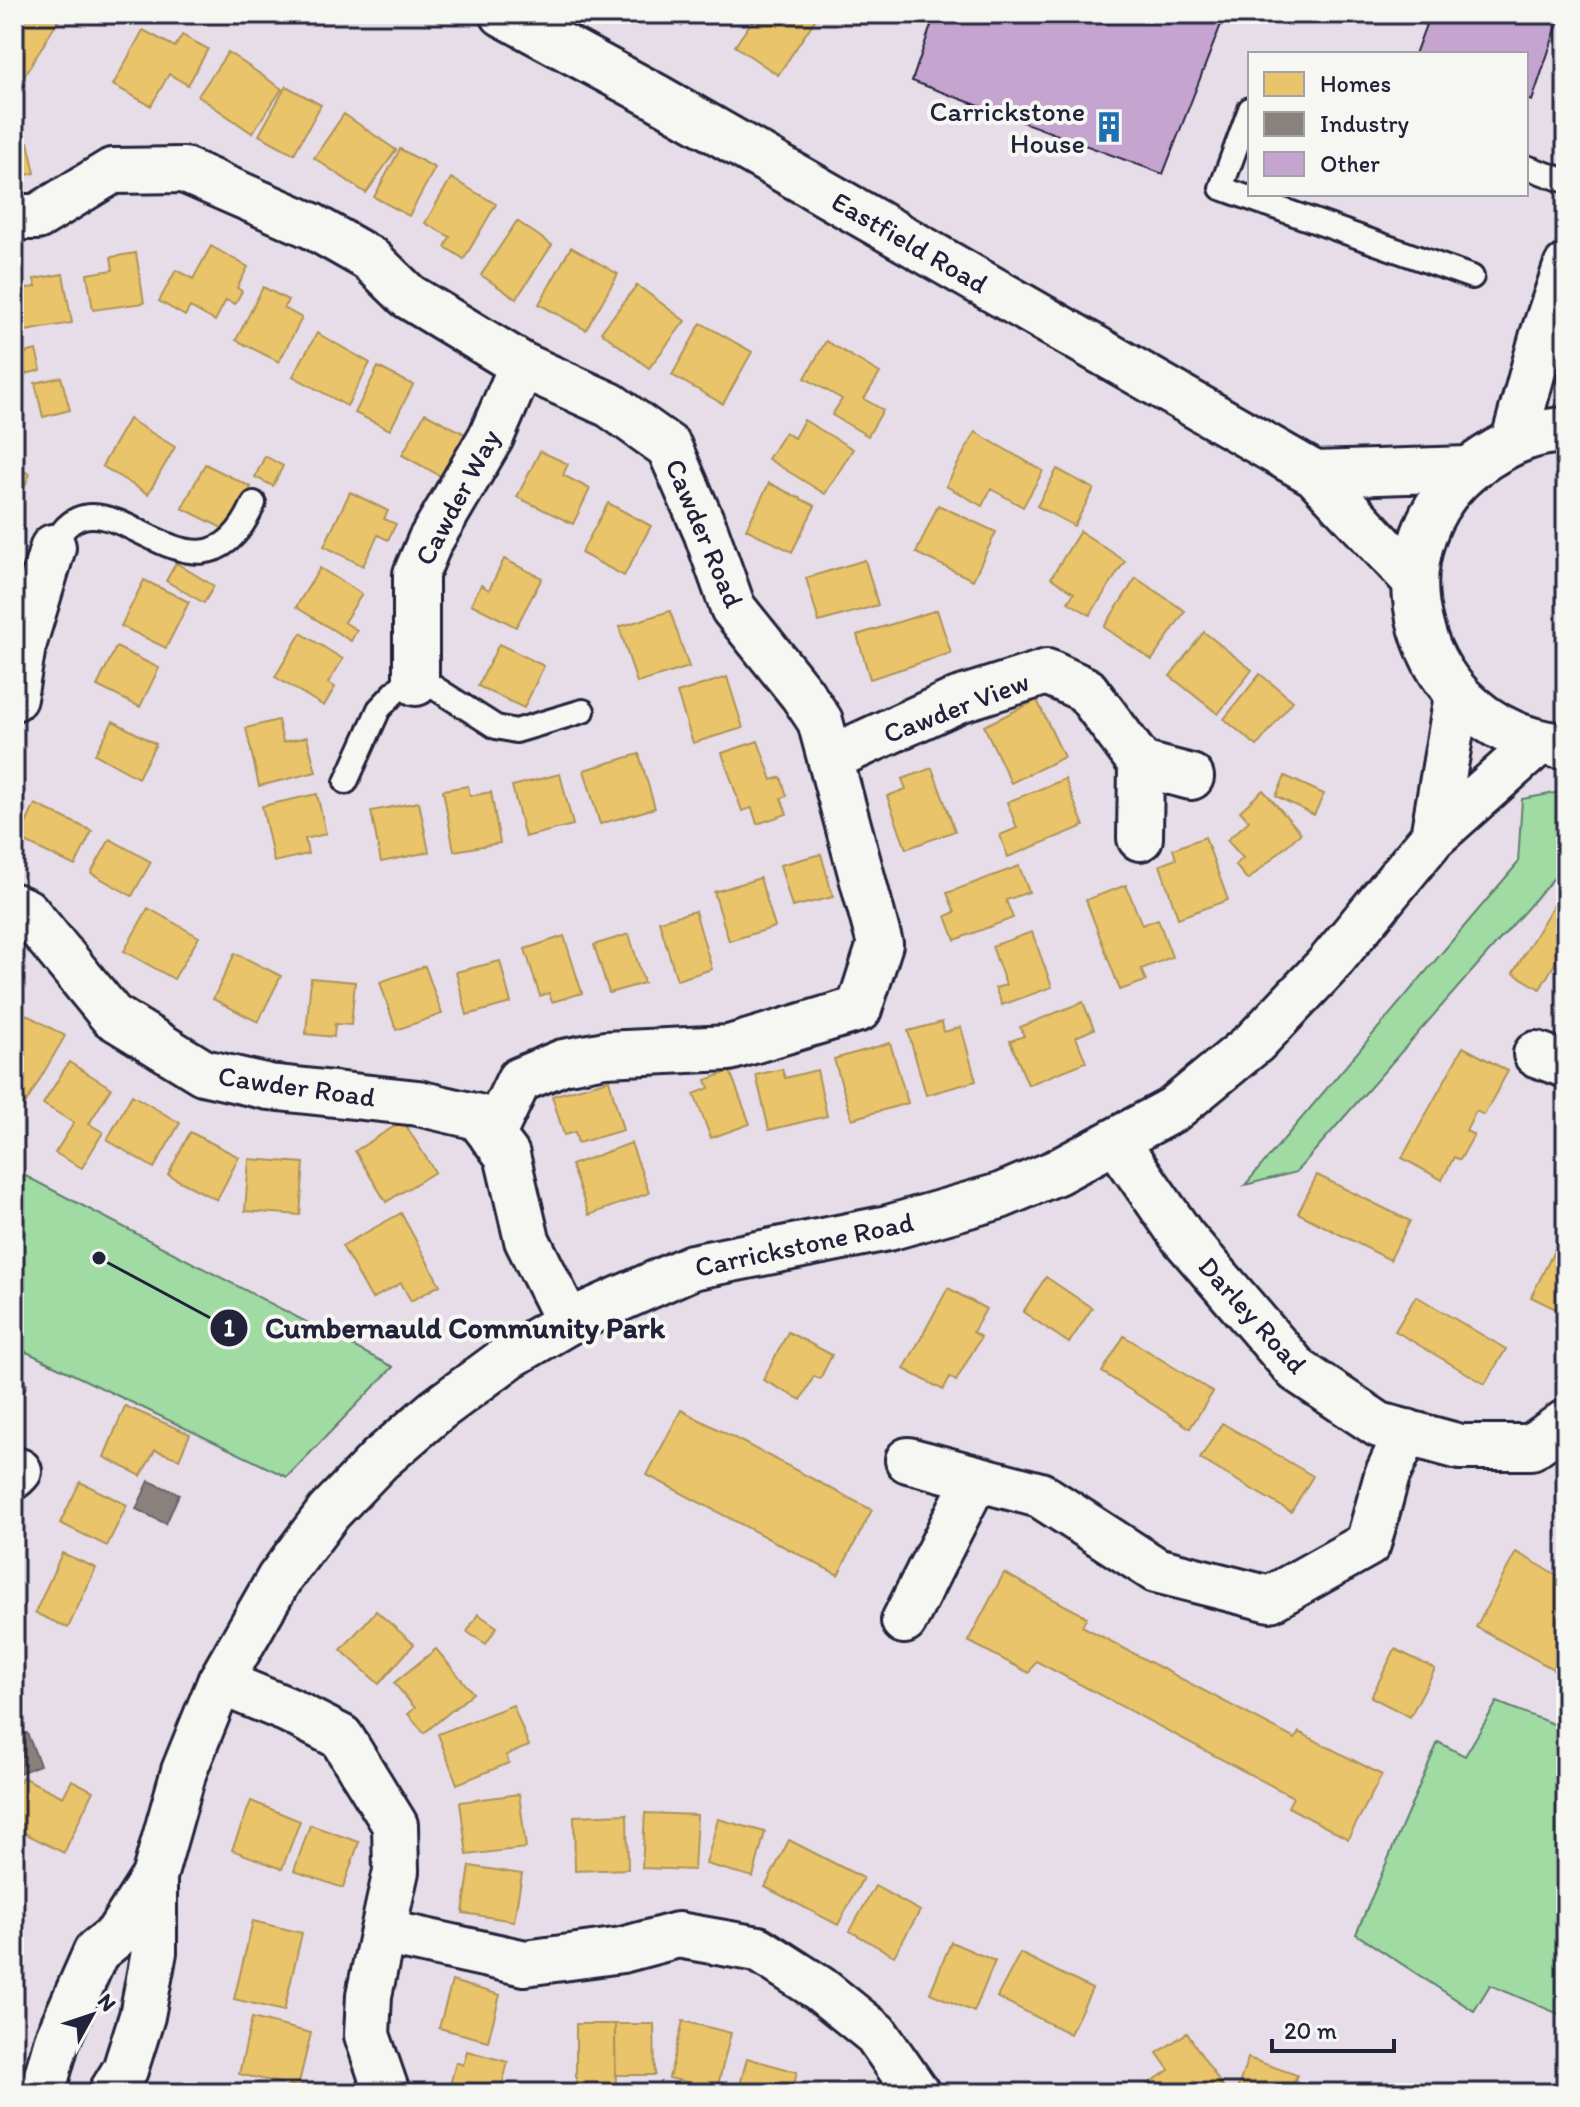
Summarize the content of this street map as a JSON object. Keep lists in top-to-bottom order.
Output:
{
  "streets": {
    "street": [
      "Eastfield Road",
      "Cawder Way",
      "Cawder Road",
      "Cawder View",
      "Carrickstone Road",
      "Darley Road"
    ]
  },
  "crossings": [
    ["Cawder Way", "Cawder Road"],
    ["Cawder Road", "Cawder View"],
    ["Cawder Road", "Carrickstone Road"],
    ["Carrickstone Road", "Darley Road"]
  ],
  "places": {
    "building": ["Carrickstone House"],
    "other": ["Cumbernauld Community Park"]
  },
  "legend": ["Homes", "Industry", "Other"],
  "scale_bar": "20 m",
  "north": "top right"
}
